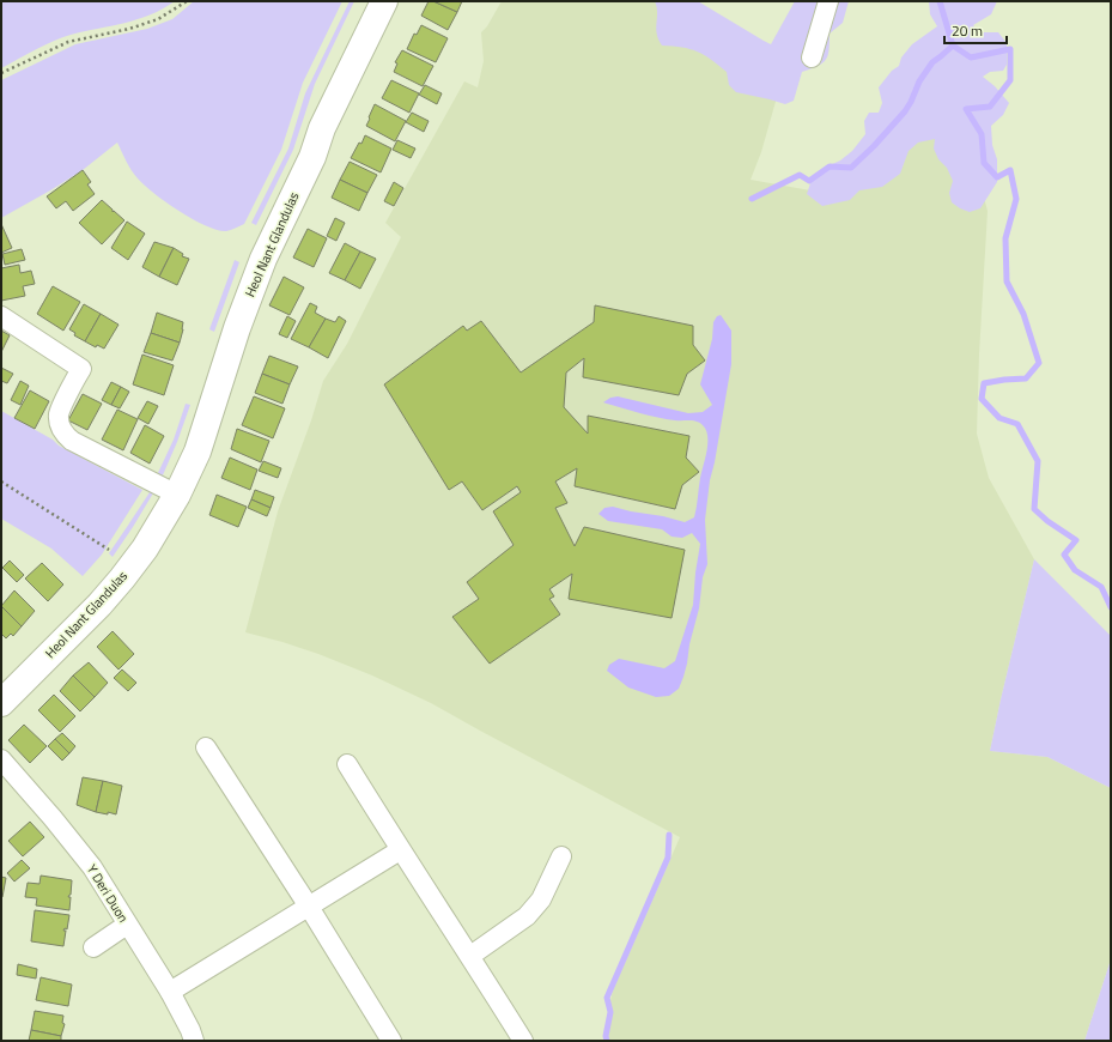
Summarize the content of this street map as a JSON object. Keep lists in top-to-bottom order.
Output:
{
  "streets": {
    "street": ["Heol Nant Glandulas", "Y Deri Duon"]
  },
  "scale_bar": "20 m"
}
